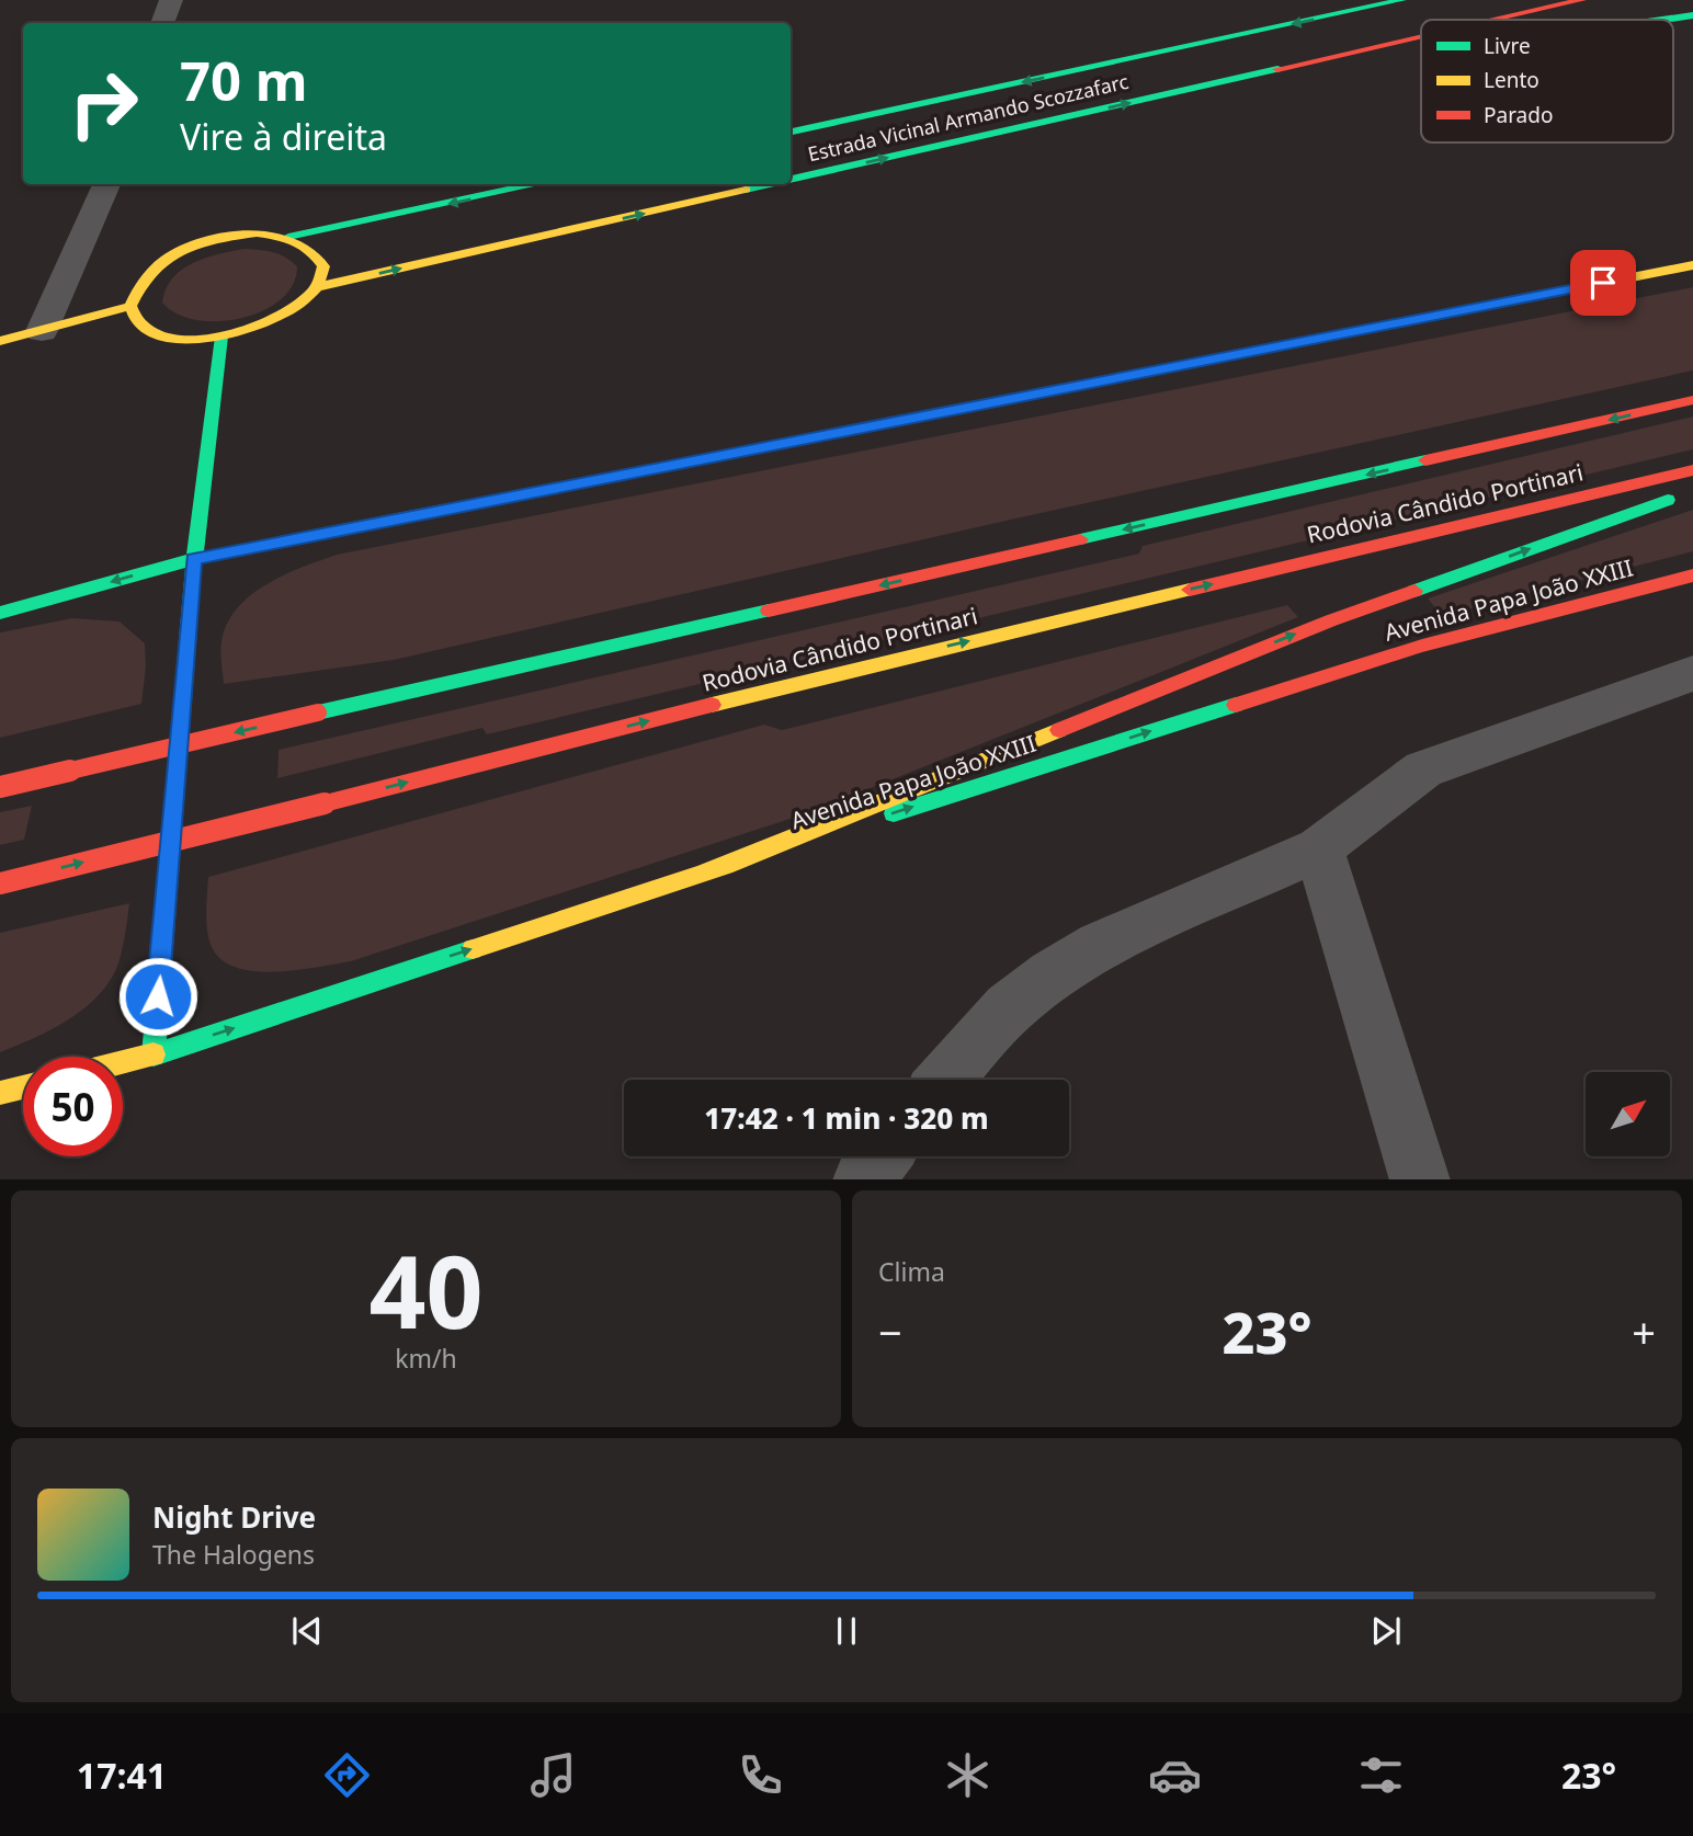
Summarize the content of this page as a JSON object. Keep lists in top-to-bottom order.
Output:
{
  "streets": {
    "main road": ["Estrada Vicinal Armando Scozzafarc", "Rodovia Cândido Portinari", "Avenida Papa João XXIII"]
  },
  "legend": ["Livre", "Lento", "Parado"],
  "north": "top right",
  "page": {
    "turn": ["70 m", "Vire à direita"],
    "limit": "50",
    "trip": "17:42 · 1 min · 320 m",
    "tile": [
      ["40", "km/h"],
      "Clima"
    ],
    "heat": ["−", "23°", "+"],
    "song": ["Night Drive", "The Halogens"],
    "tabs": ["17:41", "23°"]
  }
}
